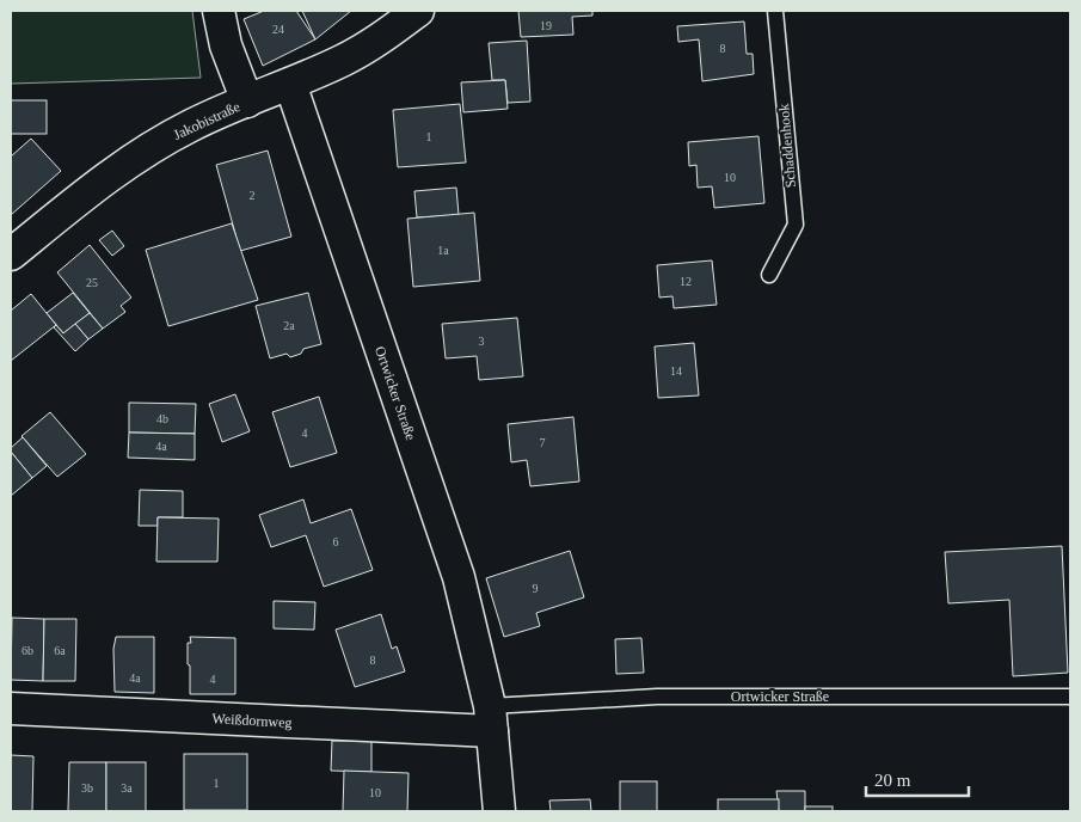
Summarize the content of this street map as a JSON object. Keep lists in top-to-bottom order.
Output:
{
  "streets": {
    "street": ["Jakobistraße", "Ortwicker Straße", "Weißdornweg"],
    "lane": ["Schaddenhook"]
  },
  "crossings": [
    ["Jakobistraße", "Ortwicker Straße"],
    ["Ortwicker Straße", "Weißdornweg"]
  ],
  "house_numbers": [
    "19",
    "24",
    "8",
    "1",
    "10",
    "2",
    "1a",
    "12",
    "25",
    "2a",
    "3",
    "14",
    "4b",
    "4",
    "7",
    "4a",
    "6",
    "9",
    "6b",
    "6a",
    "8",
    "4a",
    "4",
    "1",
    "3b",
    "3a",
    "10"
  ],
  "scale_bar": "20 m"
}
